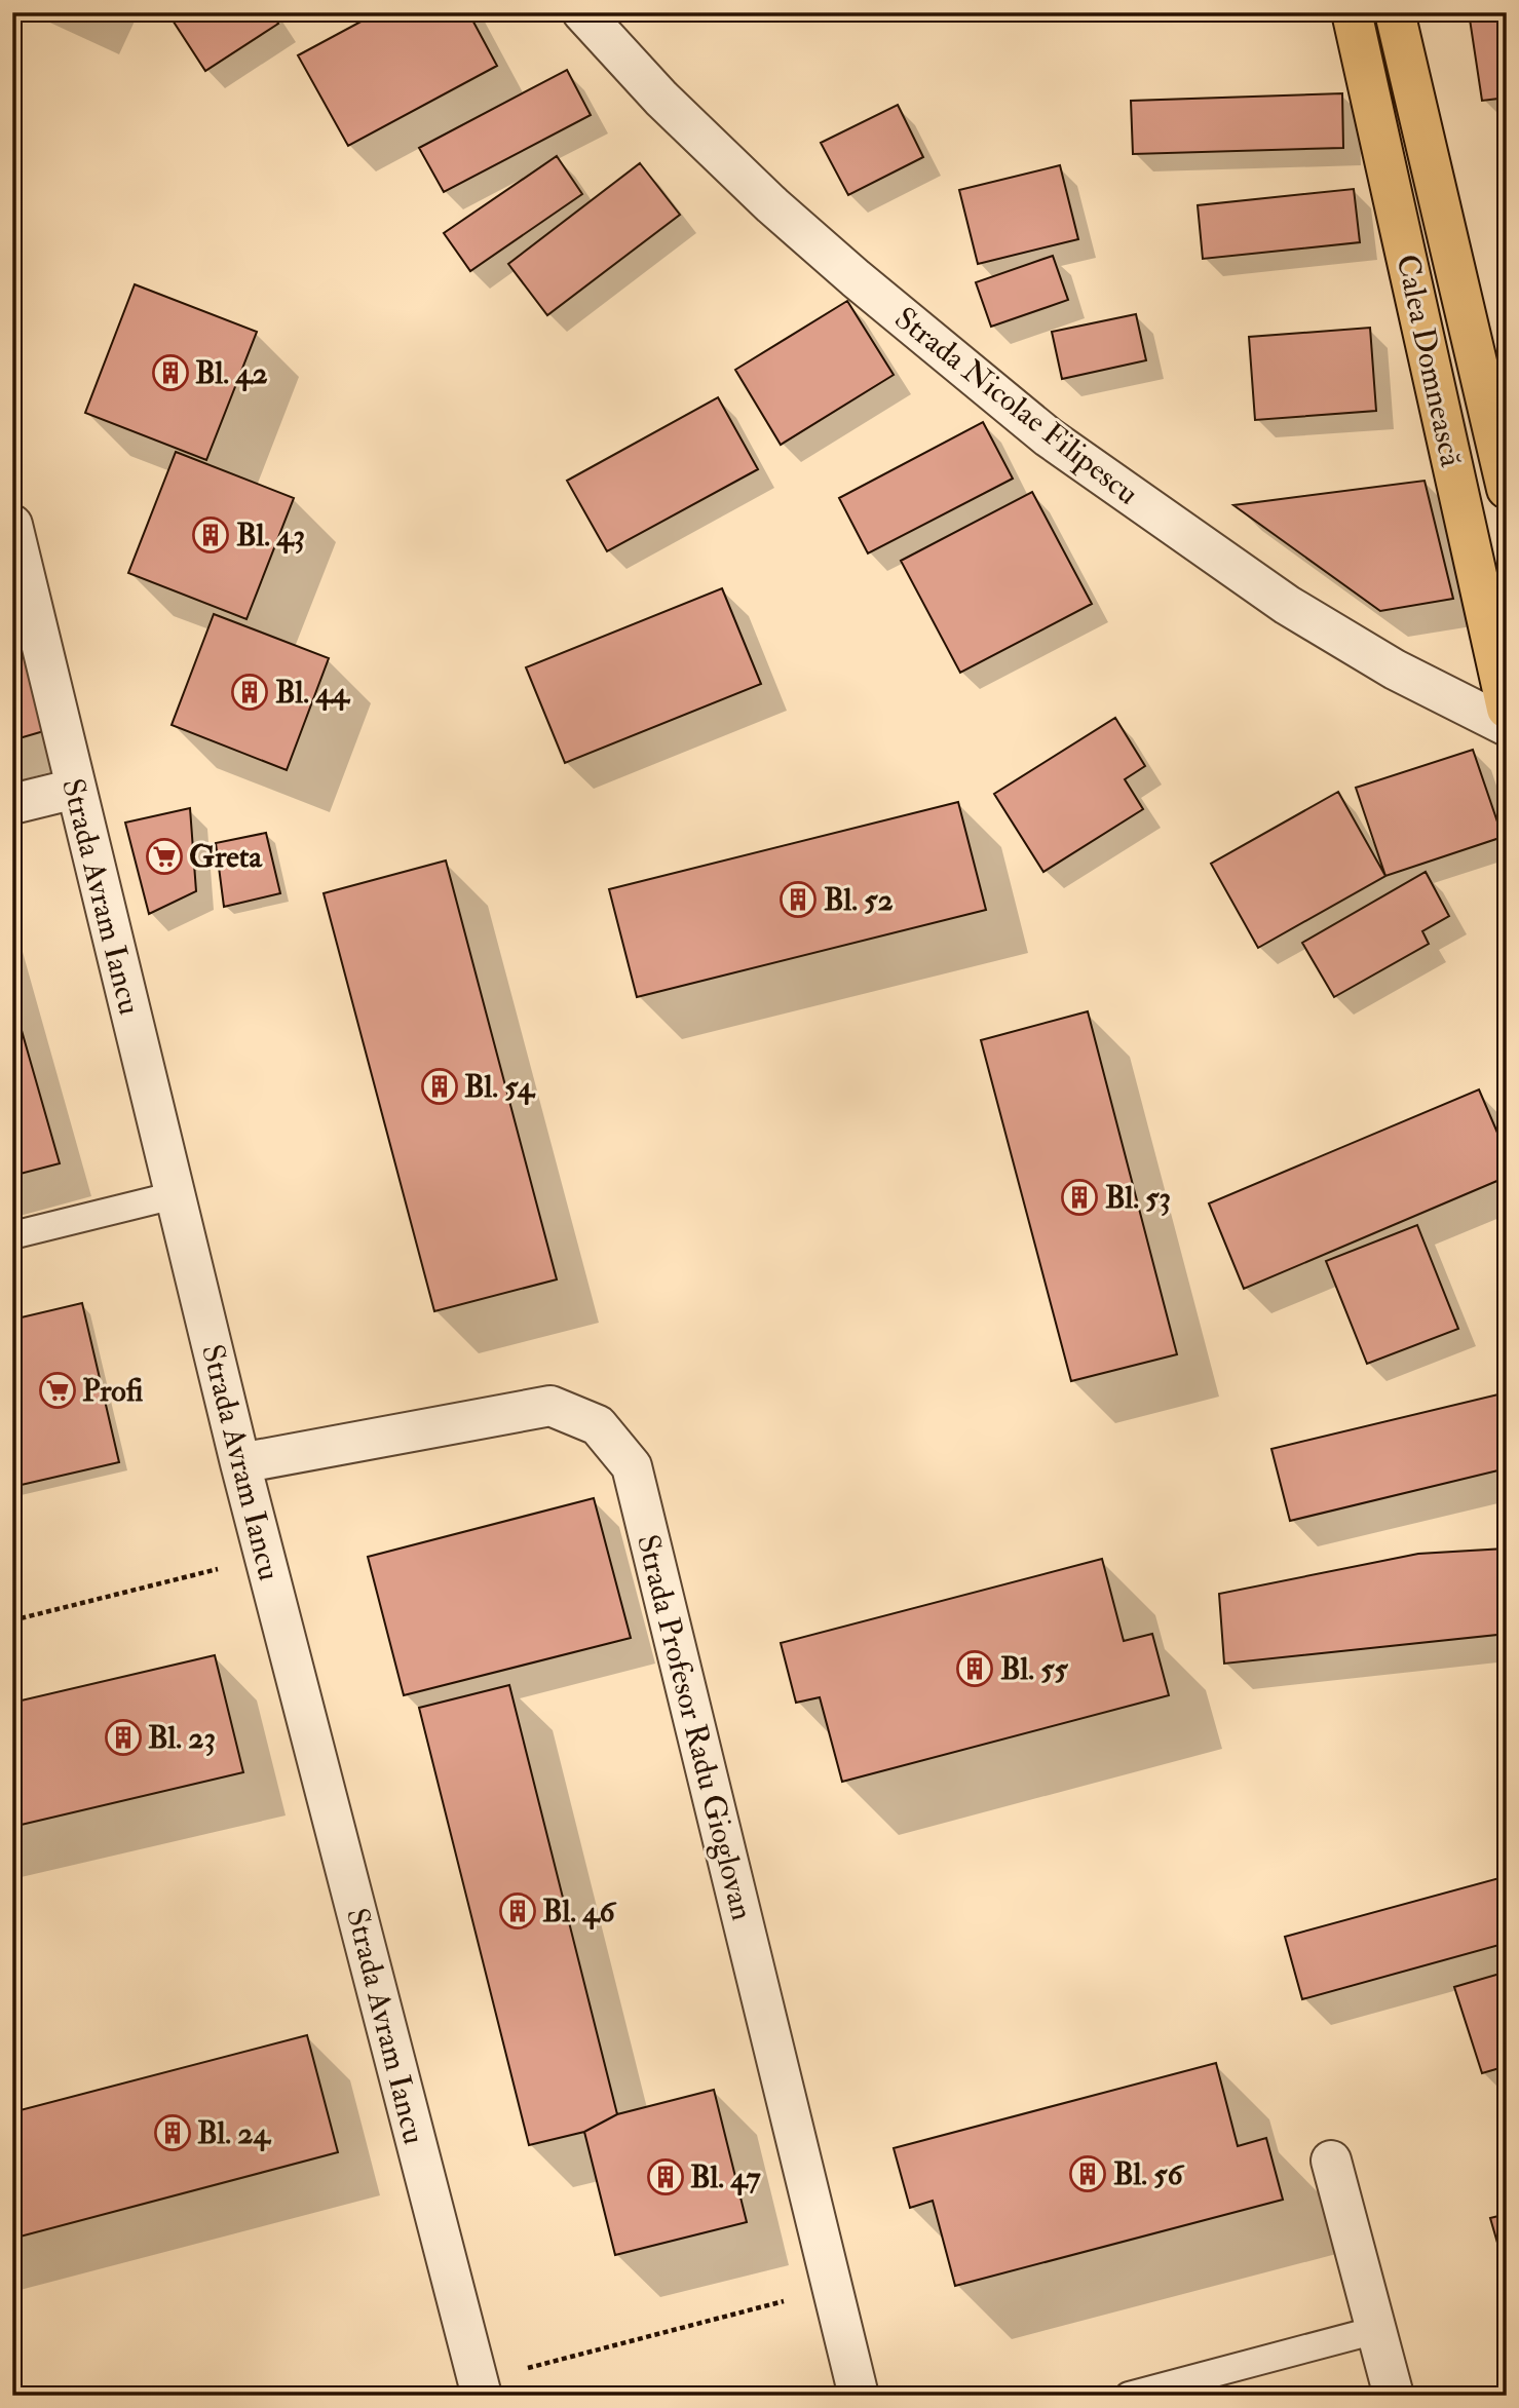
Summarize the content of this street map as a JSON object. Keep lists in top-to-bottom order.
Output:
{
  "streets": {
    "main road": ["Calea Domnească"],
    "street": ["Strada Nicolae Filipescu", "Strada Avram Iancu", "Strada Profesor Radu Gioglovan"]
  },
  "crossings": [
    ["Strada Avram Iancu", "Strada Profesor Radu Gioglovan"]
  ],
  "places": {
    "building": [
      "Bl. 42",
      "Bl. 43",
      "Bl. 44",
      "Bl. 52",
      "Bl. 54",
      "Bl. 53",
      "Bl. 55",
      "Bl. 23",
      "Bl. 46",
      "Bl. 24",
      "Bl. 56",
      "Bl. 47"
    ],
    "supermarket": ["Greta", "Profi"]
  }
}
